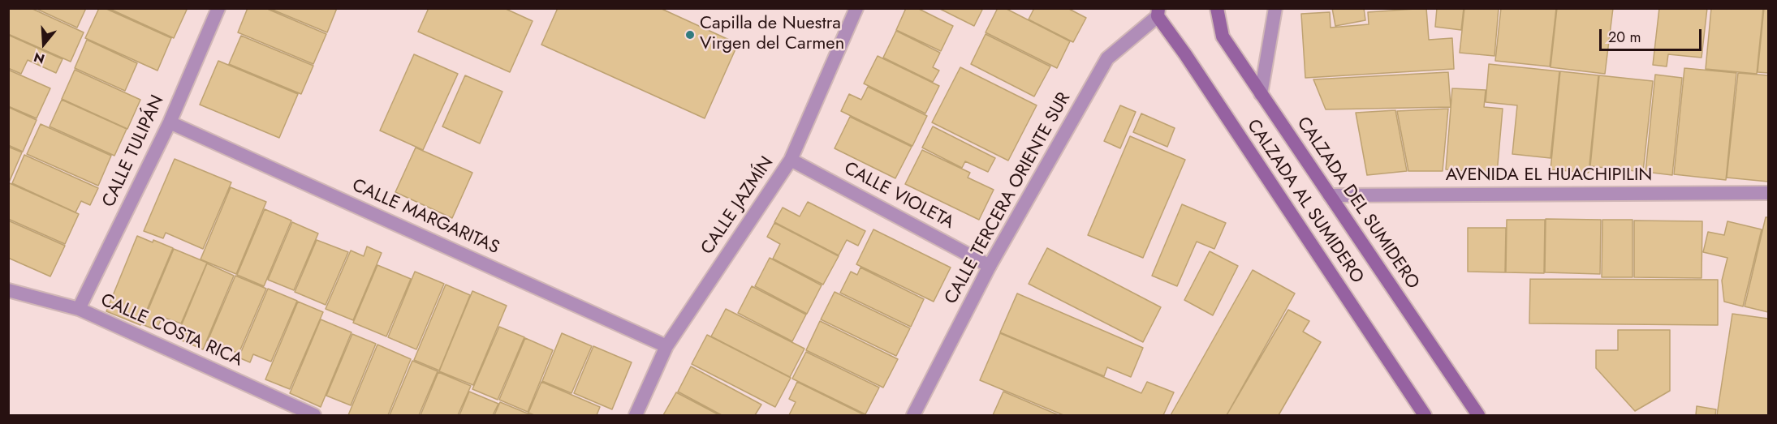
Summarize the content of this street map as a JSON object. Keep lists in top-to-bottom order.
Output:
{
  "streets": {
    "main road": ["CALZADA AL SUMIDERO", "CALZADA DEL SUMIDERO"],
    "street": [
      "CALLE TULIPÁN",
      "AVENIDA EL HUACHIPILIN",
      "CALLE VIOLETA",
      "CALLE TERCERA ORIENTE SUR",
      "CALLE JAZMÍN",
      "CALLE MARGARITAS",
      "CALLE COSTA RICA"
    ]
  },
  "crossings": [
    ["CALLE TULIPÁN", "CALLE MARGARITAS"],
    ["CALLE TULIPÁN", "CALLE COSTA RICA"],
    ["AVENIDA EL HUACHIPILIN", "CALZADA DEL SUMIDERO"],
    ["CALLE VIOLETA", "CALLE TERCERA ORIENTE SUR"],
    ["CALLE VIOLETA", "CALLE JAZMÍN"],
    ["CALLE TERCERA ORIENTE SUR", "CALZADA AL SUMIDERO"],
    ["CALLE JAZMÍN", "CALLE MARGARITAS"]
  ],
  "places": ["Capilla de Nuestra Virgen del Carmen"],
  "scale_bar": "20 m",
  "north": "bottom"
}
